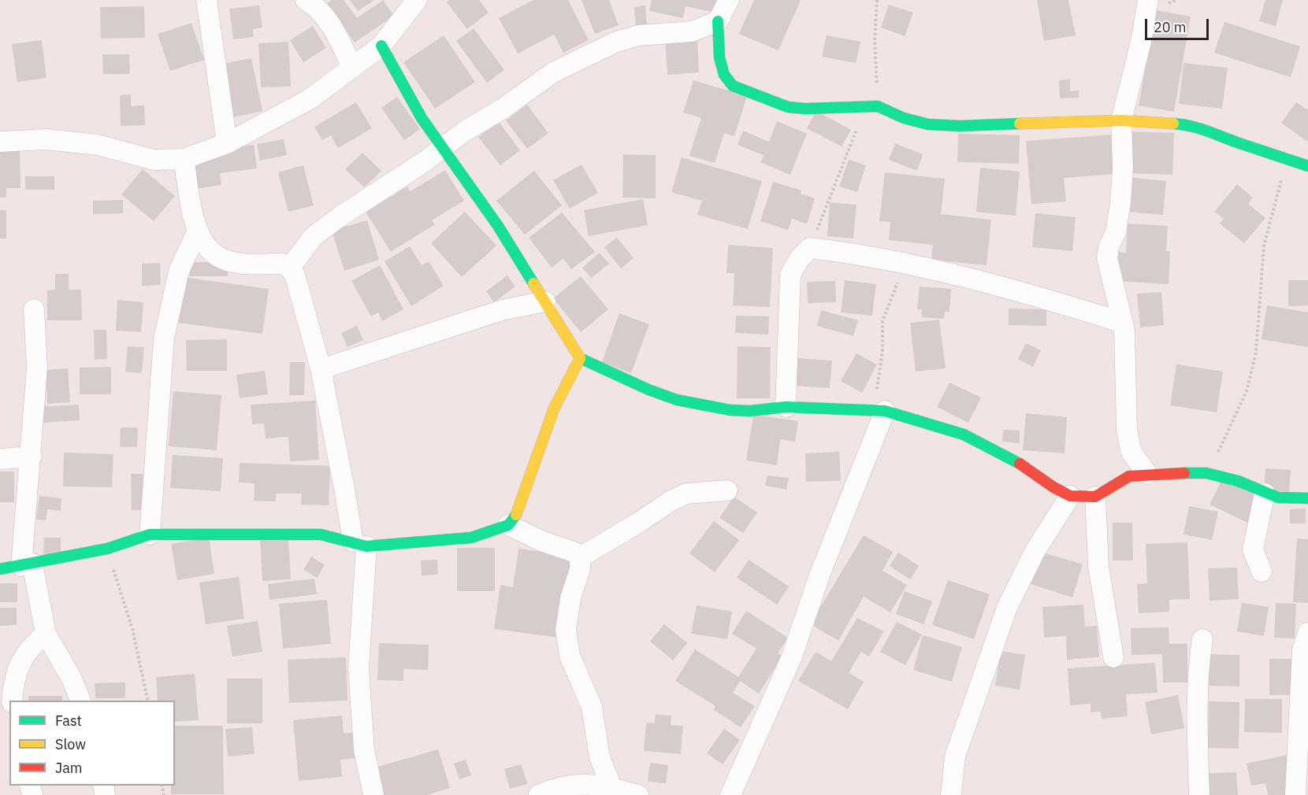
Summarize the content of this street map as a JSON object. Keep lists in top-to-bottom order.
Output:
{
  "legend": ["Fast", "Slow", "Jam"],
  "scale_bar": "20 m"
}
